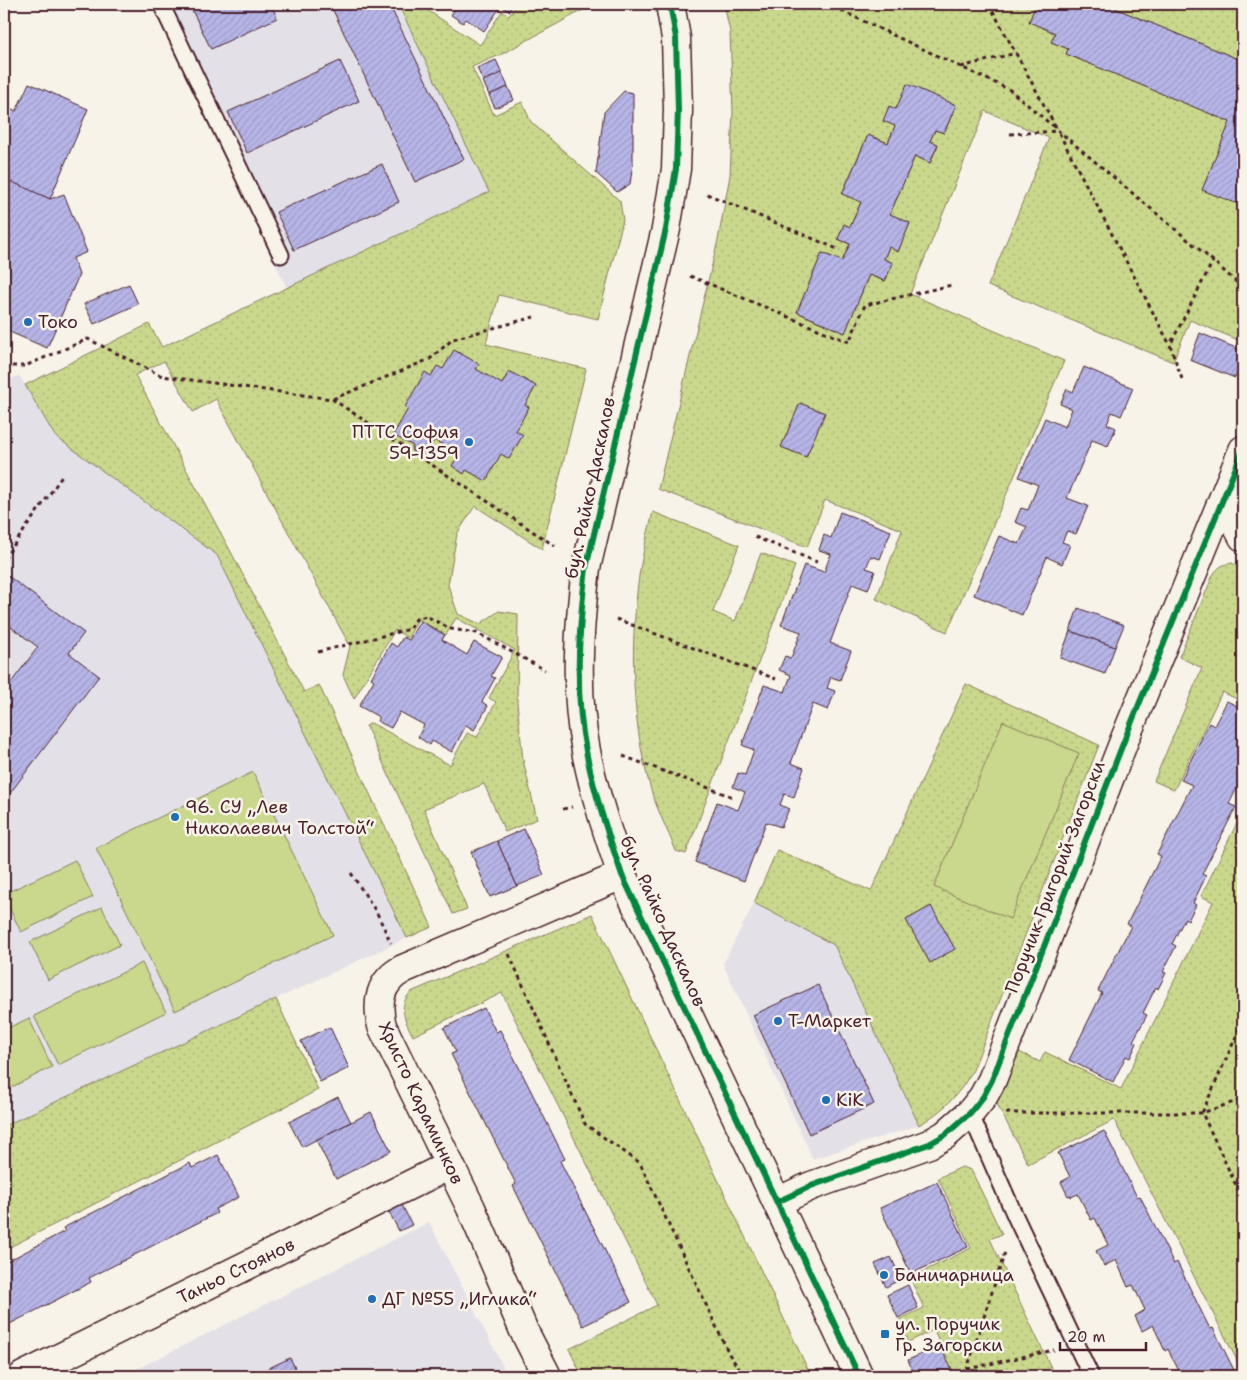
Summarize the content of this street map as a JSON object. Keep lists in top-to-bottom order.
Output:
{
  "streets": {
    "street": [
      "бул. Райко Даскалов",
      "Поручик Григорий Загорски",
      "Христо Караминков",
      "Таньо Стоянов"
    ]
  },
  "crossings": [
    ["бул. Райко Даскалов", "Поручик Григорий Загорски"],
    ["бул. Райко Даскалов", "Христо Караминков"],
    ["Христо Караминков", "Таньо Стоянов"]
  ],
  "places": {
    "other": [
      "Токо",
      "ПТТС София 59-1359",
      "96. СУ „Лев Николаевич Толстой“",
      "Т-Маркет",
      "KiK",
      "Баничарница",
      "ДГ №55 „Иглика“"
    ],
    "transit": ["ул. Поручик Гр. Загорски"]
  },
  "scale_bar": "20 m"
}
